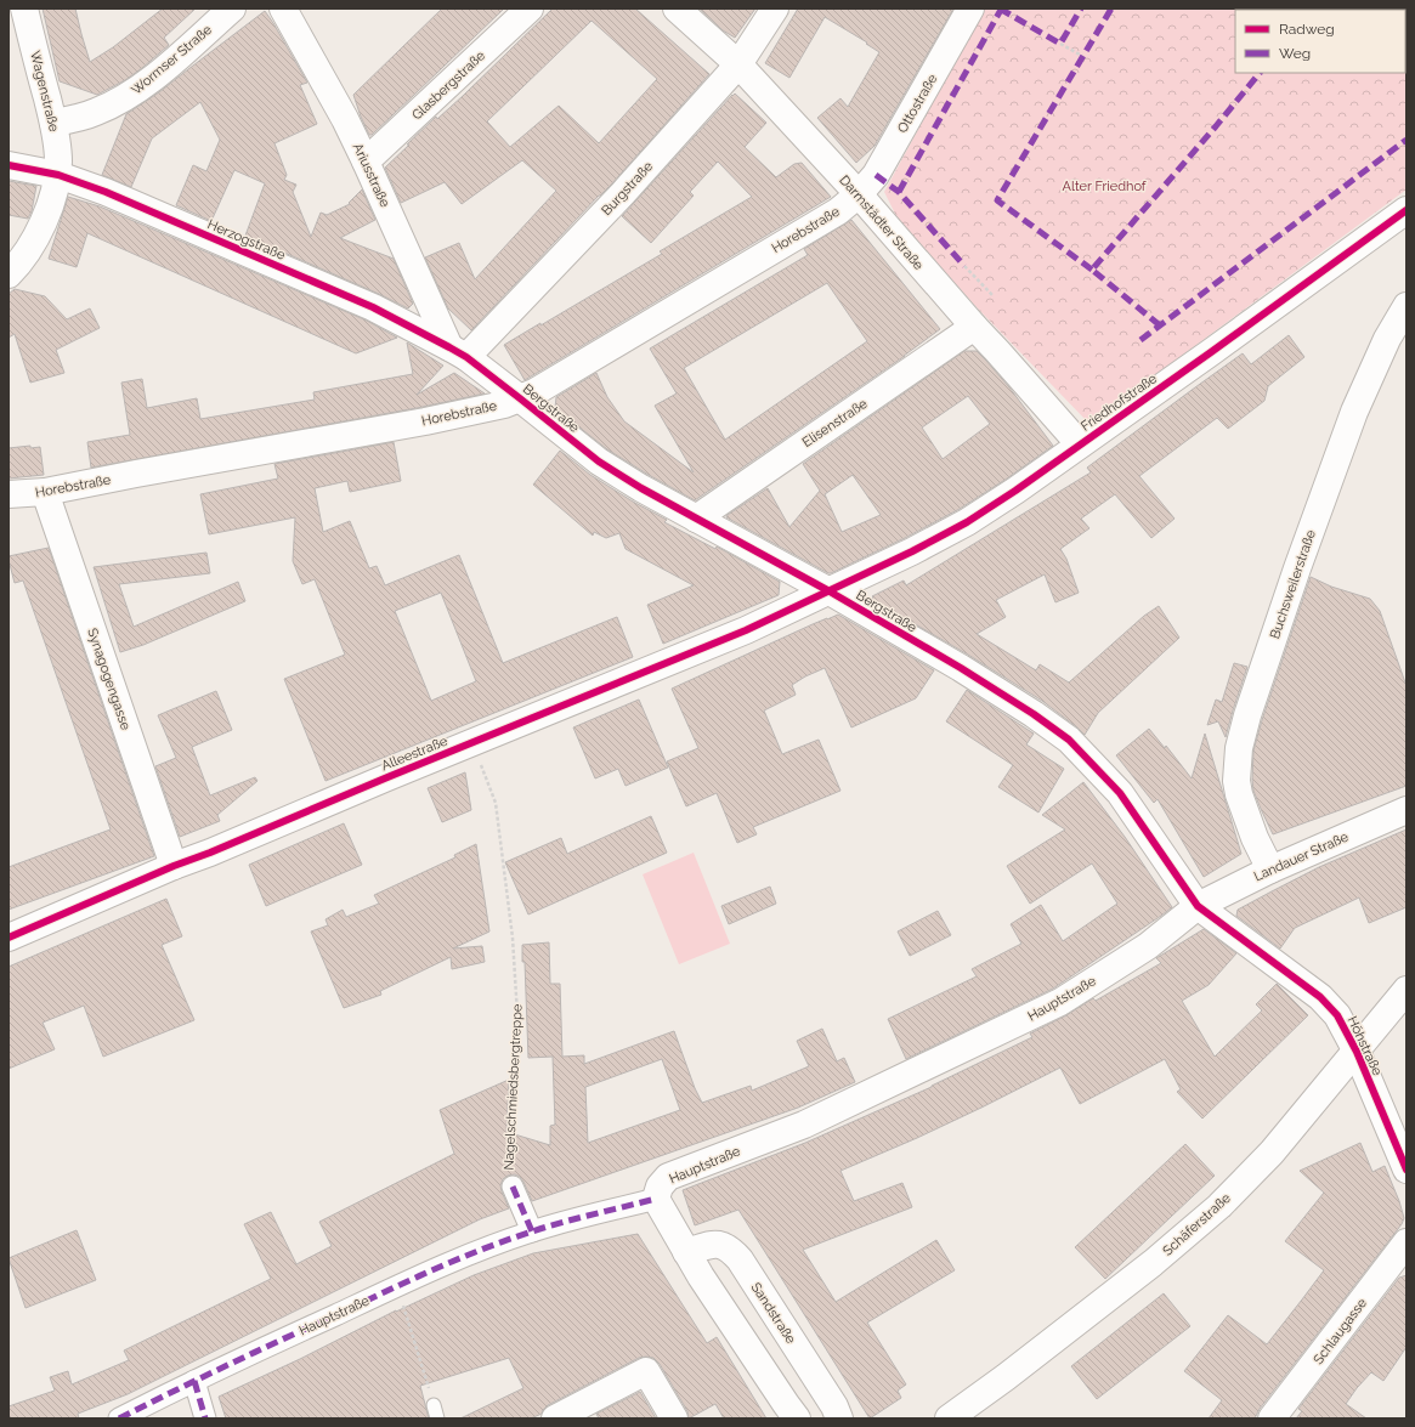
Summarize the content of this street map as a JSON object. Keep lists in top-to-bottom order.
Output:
{
  "streets": {
    "street": [
      "Wormser Straße",
      "Glasbergstraße",
      "Wagenstraße",
      "Ottostraße",
      "Ariusstraße",
      "Burgstraße",
      "Darmstädter Straße",
      "Horebstraße",
      "Herzogstraße",
      "Friedhofstraße",
      "Bergstraße",
      "Elisenstraße",
      "Buchsweilerstraße",
      "Synagogengasse",
      "Alleestraße",
      "Landauer Straße",
      "Hauptstraße",
      "Höhstraße",
      "Schäferstraße",
      "Sandstraße",
      "Schlaugasse"
    ],
    "path": ["Nagelschmiedsbergtreppe"]
  },
  "crossings": [
    ["Wormser Straße", "Wagenstraße"],
    ["Glasbergstraße", "Ariusstraße"],
    ["Wagenstraße", "Herzogstraße"],
    ["Ottostraße", "Darmstädter Straße"],
    ["Ottostraße", "Horebstraße"],
    ["Ariusstraße", "Burgstraße"],
    ["Ariusstraße", "Herzogstraße"],
    ["Ariusstraße", "Bergstraße"],
    ["Burgstraße", "Darmstädter Straße"],
    ["Burgstraße", "Herzogstraße"],
    ["Burgstraße", "Bergstraße"],
    ["Darmstädter Straße", "Horebstraße"],
    ["Darmstädter Straße", "Friedhofstraße"],
    ["Darmstädter Straße", "Elisenstraße"],
    ["Horebstraße", "Bergstraße"],
    ["Horebstraße", "Synagogengasse"],
    ["Herzogstraße", "Bergstraße"],
    ["Friedhofstraße", "Bergstraße"],
    ["Friedhofstraße", "Alleestraße"],
    ["Bergstraße", "Elisenstraße"],
    ["Bergstraße", "Alleestraße"],
    ["Bergstraße", "Landauer Straße"],
    ["Bergstraße", "Hauptstraße"],
    ["Bergstraße", "Höhstraße"],
    ["Buchsweilerstraße", "Landauer Straße"],
    ["Synagogengasse", "Alleestraße"],
    ["Alleestraße", "Nagelschmiedsbergtreppe"],
    ["Landauer Straße", "Hauptstraße"],
    ["Landauer Straße", "Höhstraße"],
    ["Hauptstraße", "Höhstraße"],
    ["Höhstraße", "Schäferstraße"]
  ],
  "parks": ["Alter Friedhof"],
  "legend": ["Radweg", "Weg"]
}
